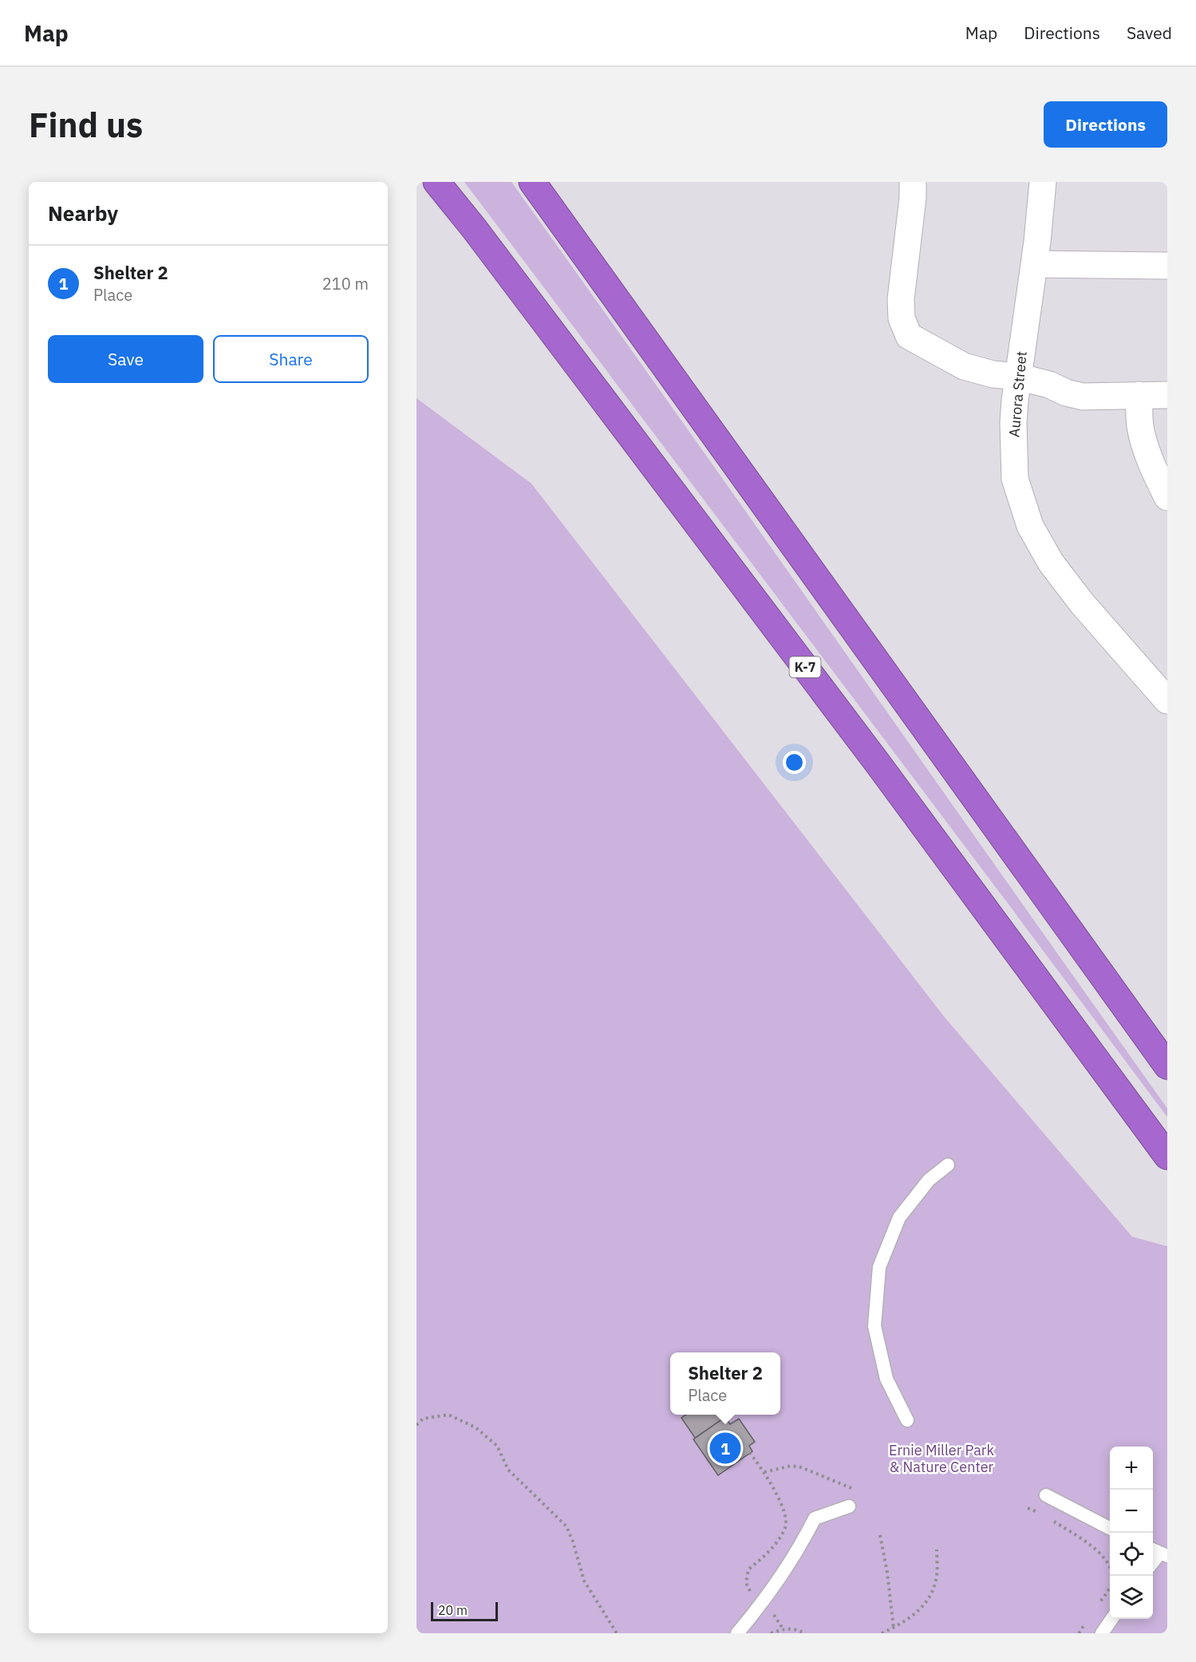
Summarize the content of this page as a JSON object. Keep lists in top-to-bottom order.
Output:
{
  "streets": {
    "highway": ["K-7"],
    "street": ["Aurora Street"]
  },
  "parks": ["Ernie Miller Park & Nature Center"],
  "scale_bar": "20 m",
  "page": {
    "header": "Map",
    "nav": ["Map", "Directions", "Saved"],
    "buttons": [
      "Directions",
      ["Save", "Share"]
    ],
    "title": "Find us",
    "heading": "Nearby",
    "list": [
      {
        "mark": "1",
        "name": "Shelter 2",
        "note": "Place",
        "value": "210 m"
      }
    ],
    "popup": ["Shelter 2", "Place"],
    "pins": "1",
    "map_buttons": ["+", "−"],
    "scale": "20 m"
  }
}
